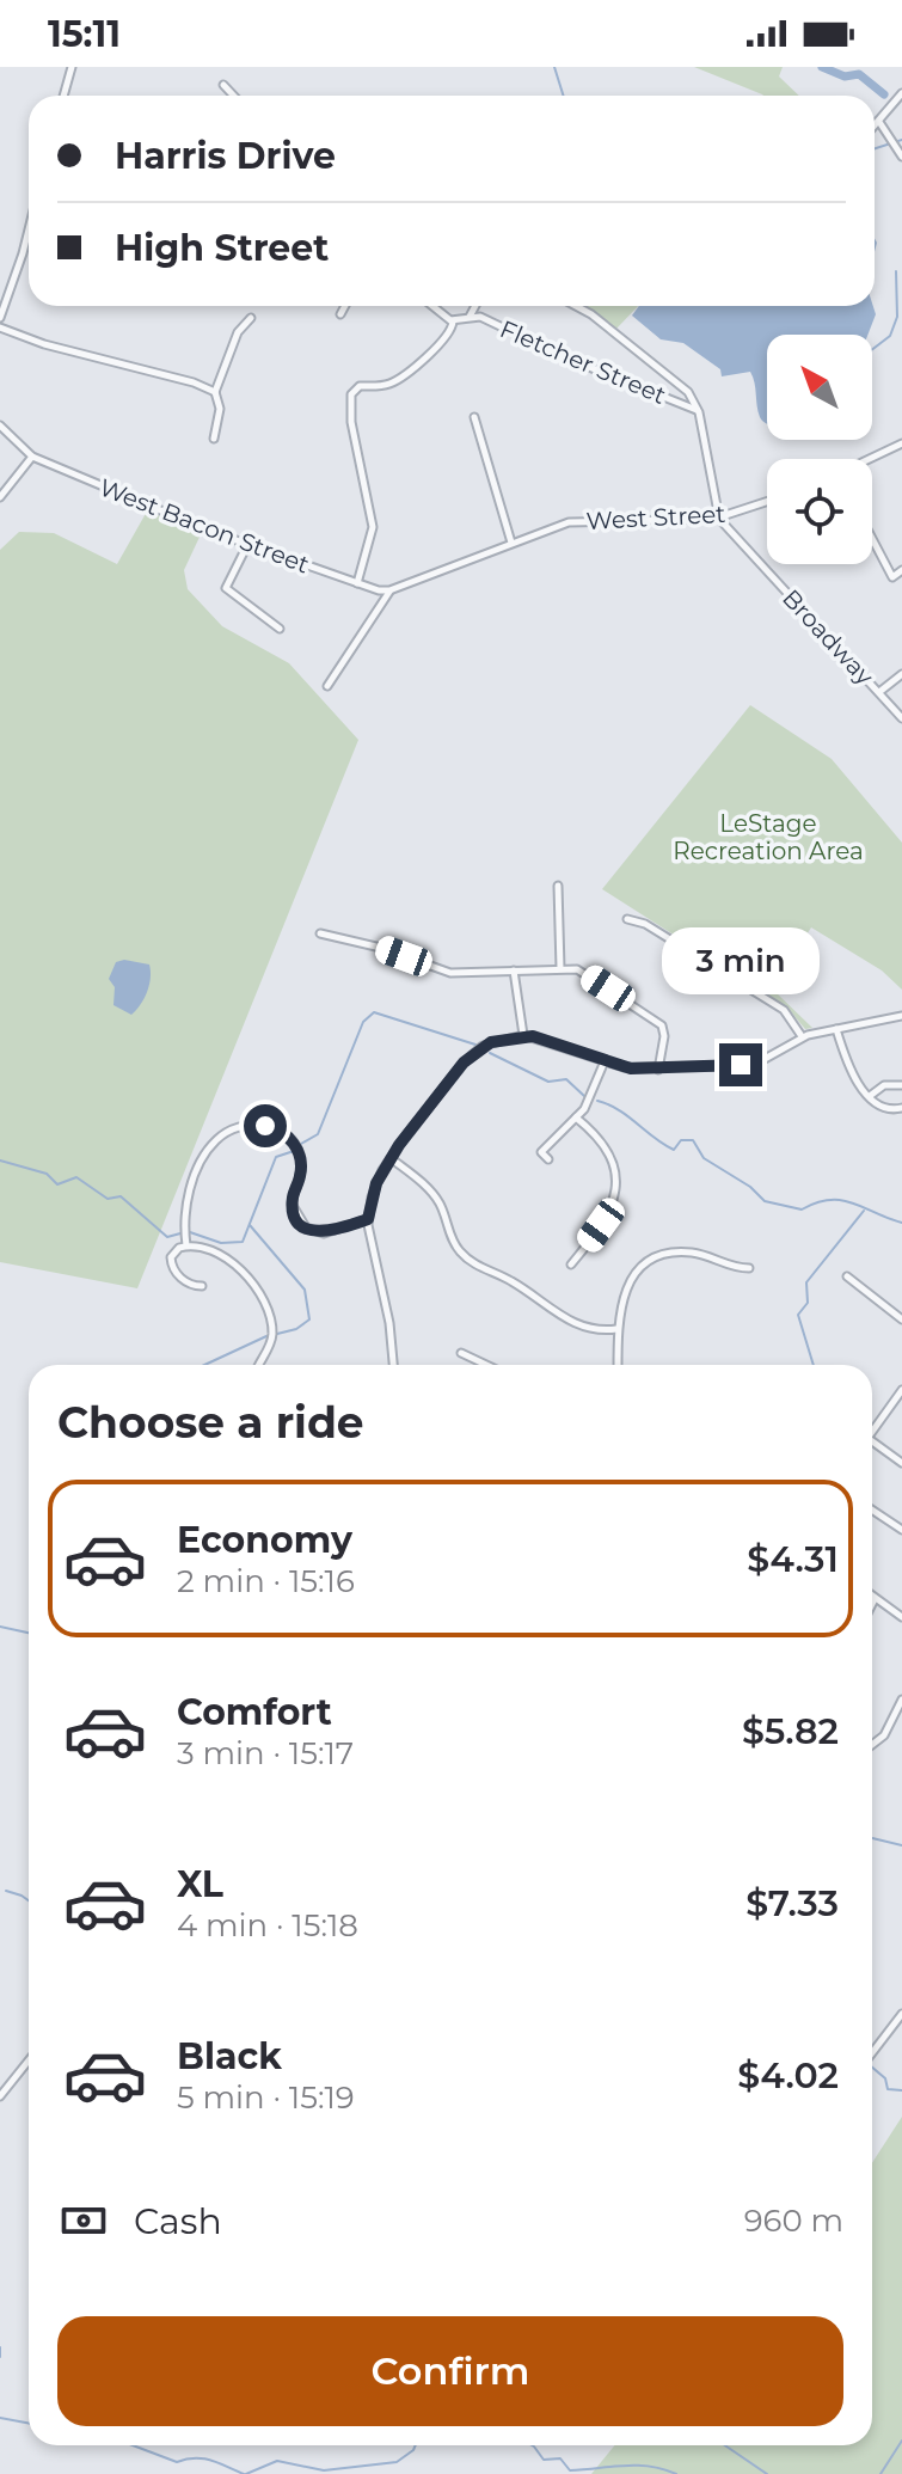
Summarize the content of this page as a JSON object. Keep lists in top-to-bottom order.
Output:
{
  "streets": {
    "street": [
      "Fletcher Street",
      "West Street",
      "West Bacon Street",
      "Broadway"
    ]
  },
  "crossings": [
    ["West Street", "West Bacon Street"],
    ["West Street", "Broadway"]
  ],
  "parks": ["LeStage Recreation Area"],
  "north": "top left",
  "page": {
    "status": "15:11",
    "banner": ["Harris Drive", "High Street"],
    "bubble": "3 min",
    "heading": "Choose a ride",
    "list": [
      {
        "name": "Economy",
        "note": "2 min · 15:16",
        "value": "$4.31"
      },
      {
        "name": "Comfort",
        "note": "3 min · 15:17",
        "value": "$5.82"
      },
      {
        "name": "XL",
        "note": "4 min · 15:18",
        "value": "$7.33"
      },
      {
        "name": "Black",
        "note": "5 min · 15:19",
        "value": "$4.02"
      }
    ],
    "pay": ["Cash", "960 m"],
    "buttons": "Confirm"
  }
}
